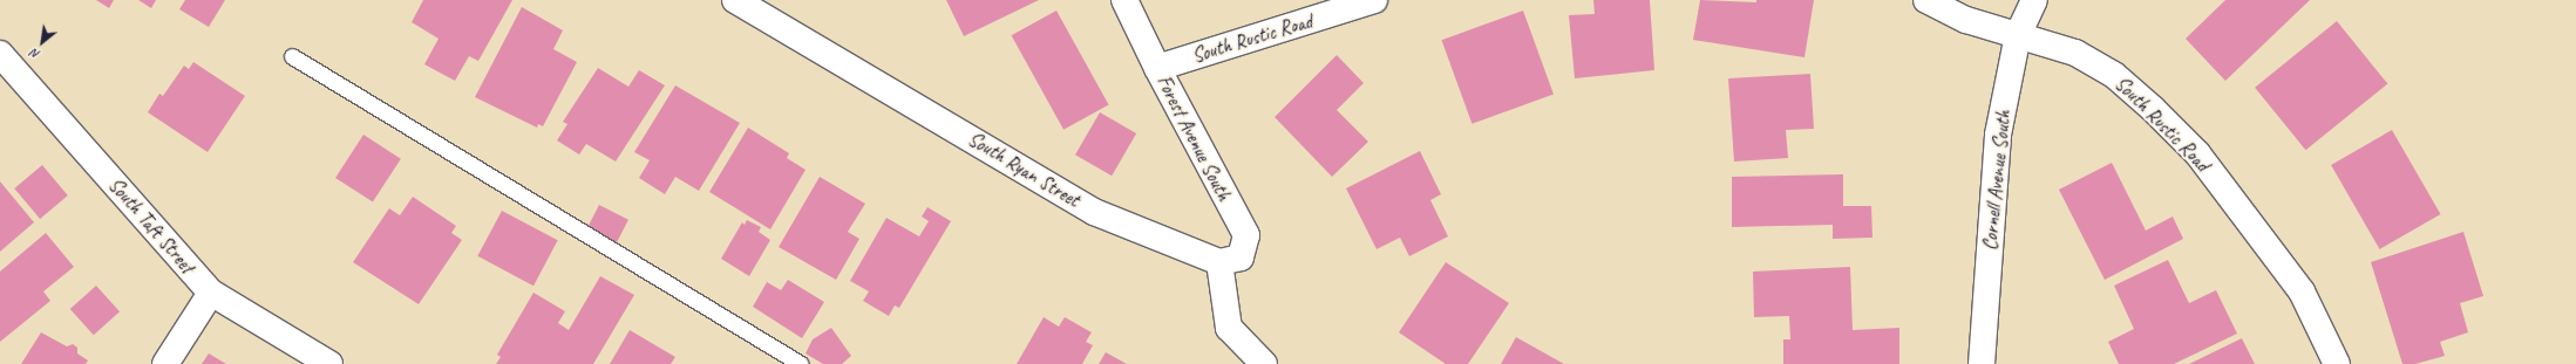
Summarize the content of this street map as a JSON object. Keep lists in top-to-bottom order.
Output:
{
  "streets": {
    "street": [
      "South Rustic Road",
      "Forest Avenue South",
      "South Ryan Street",
      "Cornell Avenue South",
      "South Taft Street"
    ]
  },
  "crossings": [
    ["South Rustic Road", "Forest Avenue South"],
    ["South Rustic Road", "Cornell Avenue South"],
    ["Forest Avenue South", "South Ryan Street"]
  ],
  "north": "bottom left"
}
